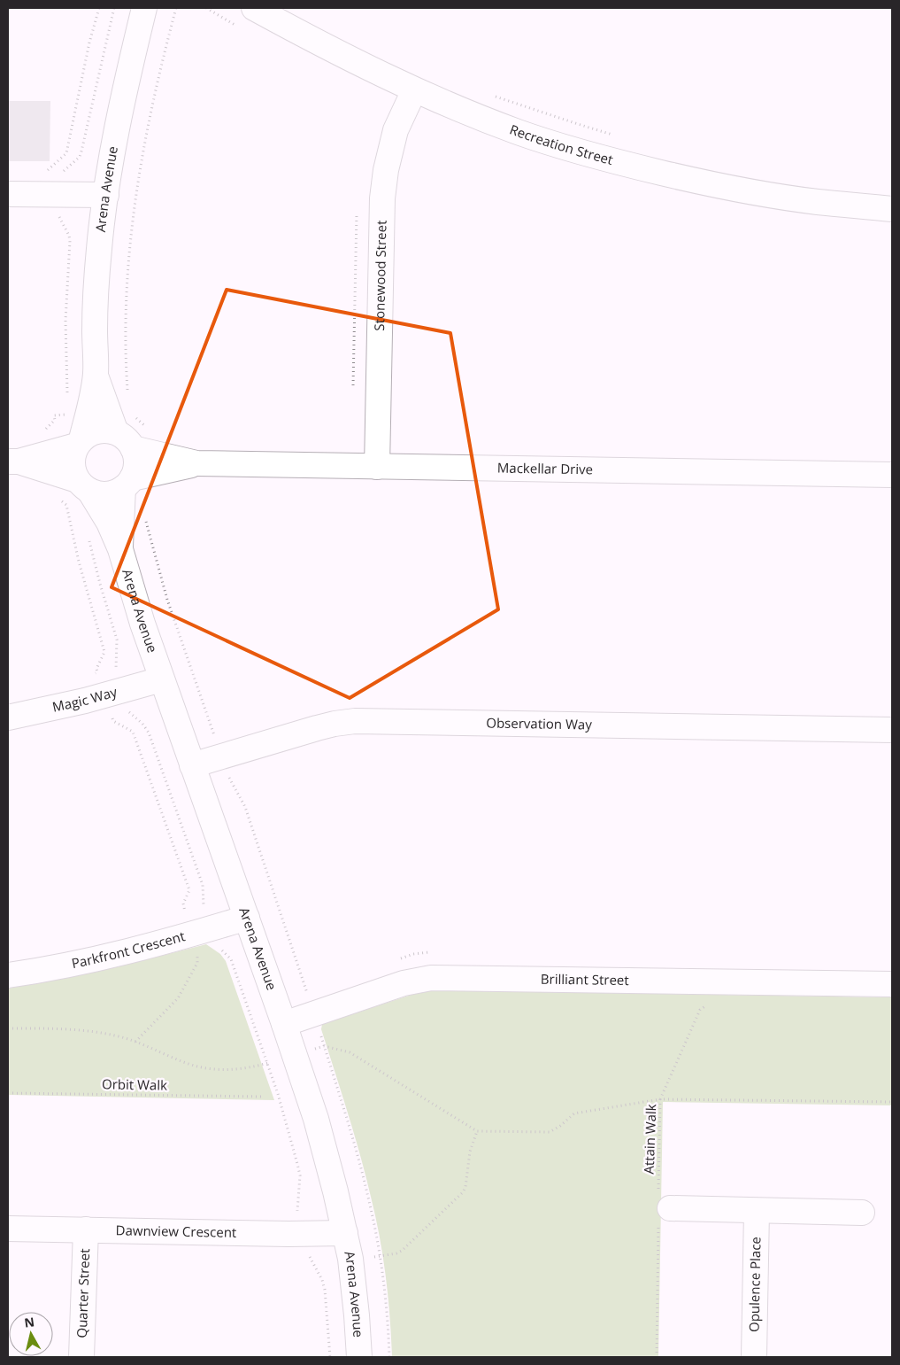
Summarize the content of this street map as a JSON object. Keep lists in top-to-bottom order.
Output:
{
  "streets": {
    "street": [
      "Recreation Street",
      "Arena Avenue",
      "Stonewood Street",
      "Mackellar Drive",
      "Magic Way",
      "Observation Way",
      "Parkfront Crescent",
      "Brilliant Street",
      "Dawnview Crescent",
      "Opulence Place",
      "Quarter Street"
    ],
    "path": ["Orbit Walk", "Attain Walk"]
  },
  "crossings": [
    ["Recreation Street", "Stonewood Street"],
    ["Arena Avenue", "Mackellar Drive"],
    ["Arena Avenue", "Magic Way"],
    ["Arena Avenue", "Observation Way"],
    ["Arena Avenue", "Parkfront Crescent"],
    ["Arena Avenue", "Brilliant Street"],
    ["Arena Avenue", "Dawnview Crescent"],
    ["Stonewood Street", "Mackellar Drive"],
    ["Dawnview Crescent", "Quarter Street"]
  ],
  "north": "top"
}
